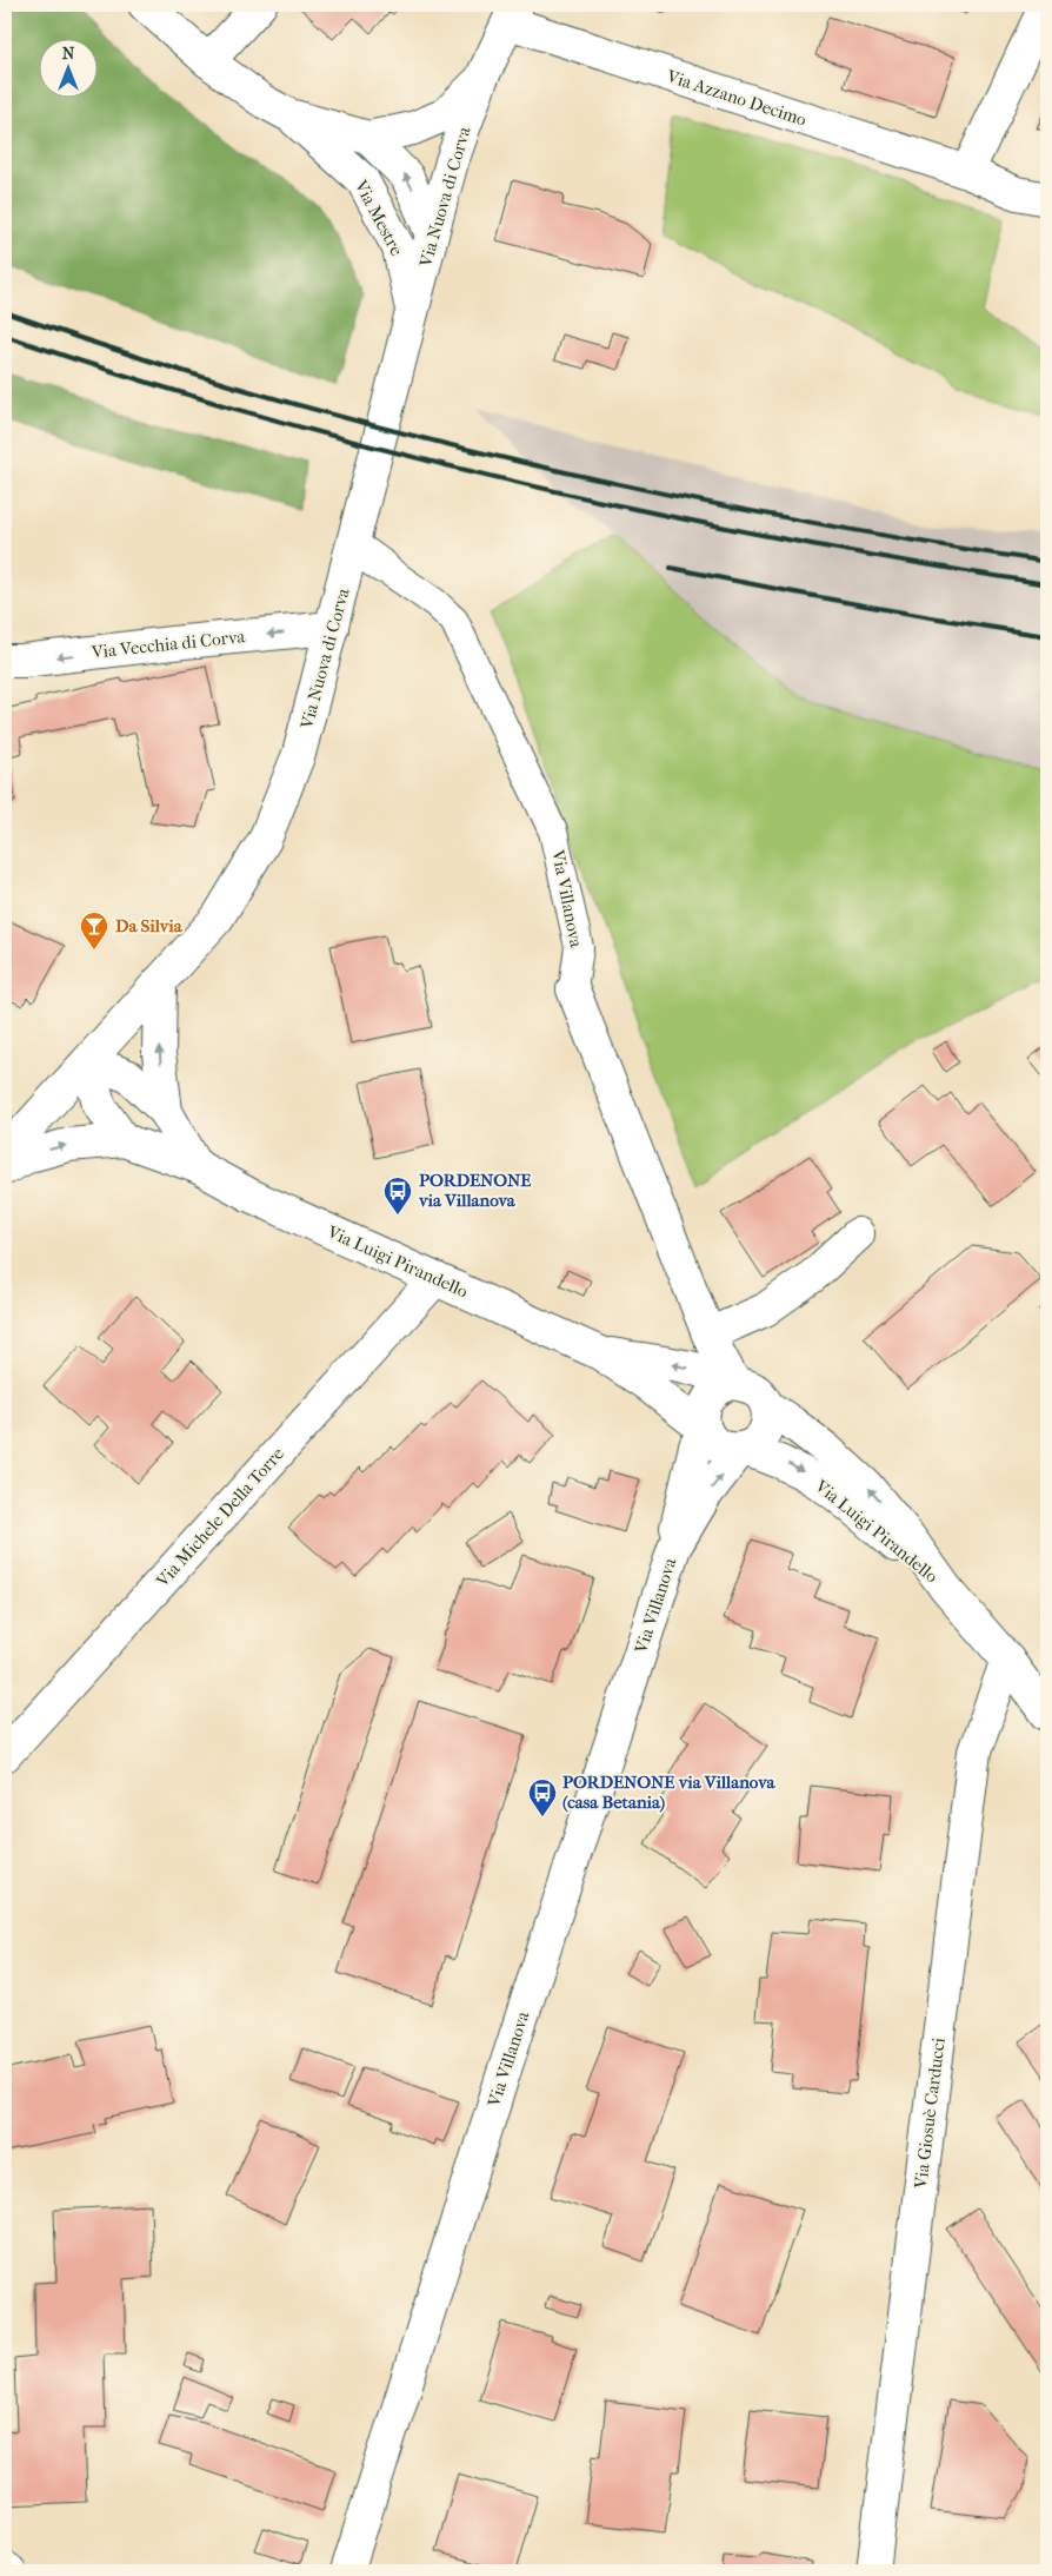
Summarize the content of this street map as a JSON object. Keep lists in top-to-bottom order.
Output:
{
  "streets": {
    "street": [
      "Via Azzano Decimo",
      "Via Nuova di Corva",
      "Via Mestre",
      "Via Vecchia di Corva",
      "Via Villanova",
      "Via Luigi Pirandello",
      "Via Michele Della Torre",
      "Via Giosuè Carducci"
    ]
  },
  "crossings": [
    ["Via Azzano Decimo", "Via Nuova di Corva"],
    ["Via Nuova di Corva", "Via Mestre"],
    ["Via Nuova di Corva", "Via Vecchia di Corva"],
    ["Via Villanova", "Via Luigi Pirandello"],
    ["Via Luigi Pirandello", "Via Michele Della Torre"],
    ["Via Luigi Pirandello", "Via Giosuè Carducci"]
  ],
  "one_way": ["Via Vecchia di Corva"],
  "places": {
    "bar": ["Da Silvia"],
    "bus stop": ["PORDENONE via Villanova", "PORDENONE via Villanova (casa Betania)"]
  },
  "north": "top"
}
